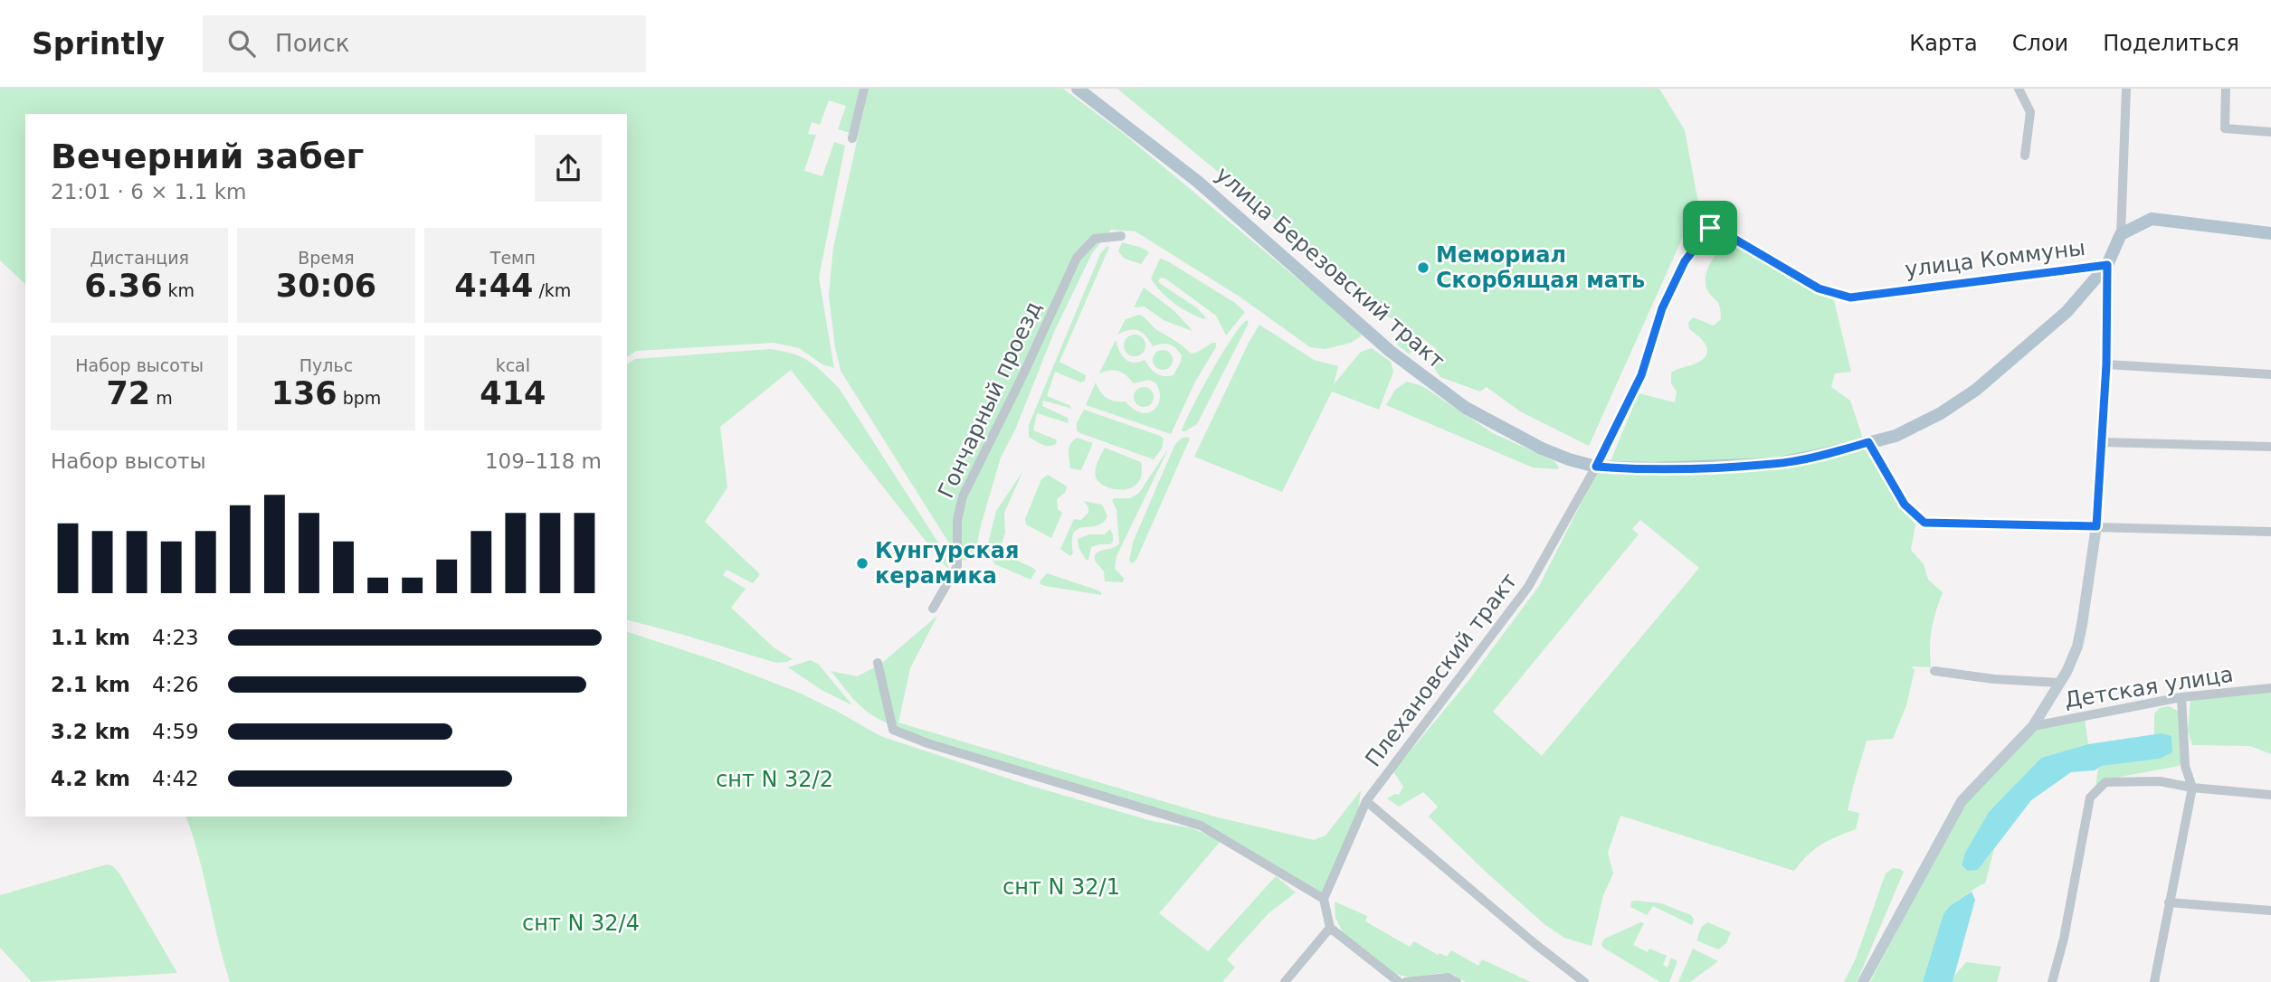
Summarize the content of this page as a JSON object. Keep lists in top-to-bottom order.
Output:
{
  "streets": {
    "main road": ["улица Коммуны", "улица Березовский тракт"],
    "street": ["Гончарный проезд", "Плехановский тракт", "Детская улица"]
  },
  "crossings": [
    ["улица Коммуны", "улица Березовский тракт"],
    ["улица Коммуны", "Плехановский тракт"],
    ["улица Березовский тракт", "Плехановский тракт"]
  ],
  "parks": ["снт N 32/2", "снт N 32/1", "снт N 32/4"],
  "places": ["Мемориал Скорбящая мать", "Кунгурская керамика"],
  "page": {
    "header": "Sprintly",
    "search": "Поиск",
    "nav": ["Карта", "Слои", "Поделиться"],
    "heading": ["Вечерний забег", "21:01 · 6 × 1.1 km"],
    "stats": [
      ["Дистанция", "6.36 km"],
      ["Время", "30:06"],
      ["Темп", "4:44 /km"],
      ["Набор высоты", "72 m"],
      ["Пульс", "136 bpm"],
      ["kcal", "414"]
    ],
    "chart": ["Набор высоты", "109–118 m"],
    "list": [
      {
        "name": "1.1 km",
        "note": "4:23"
      },
      {
        "name": "2.1 km",
        "note": "4:26"
      },
      {
        "name": "3.2 km",
        "note": "4:59"
      },
      {
        "name": "4.2 km",
        "note": "4:42"
      }
    ]
  }
}
